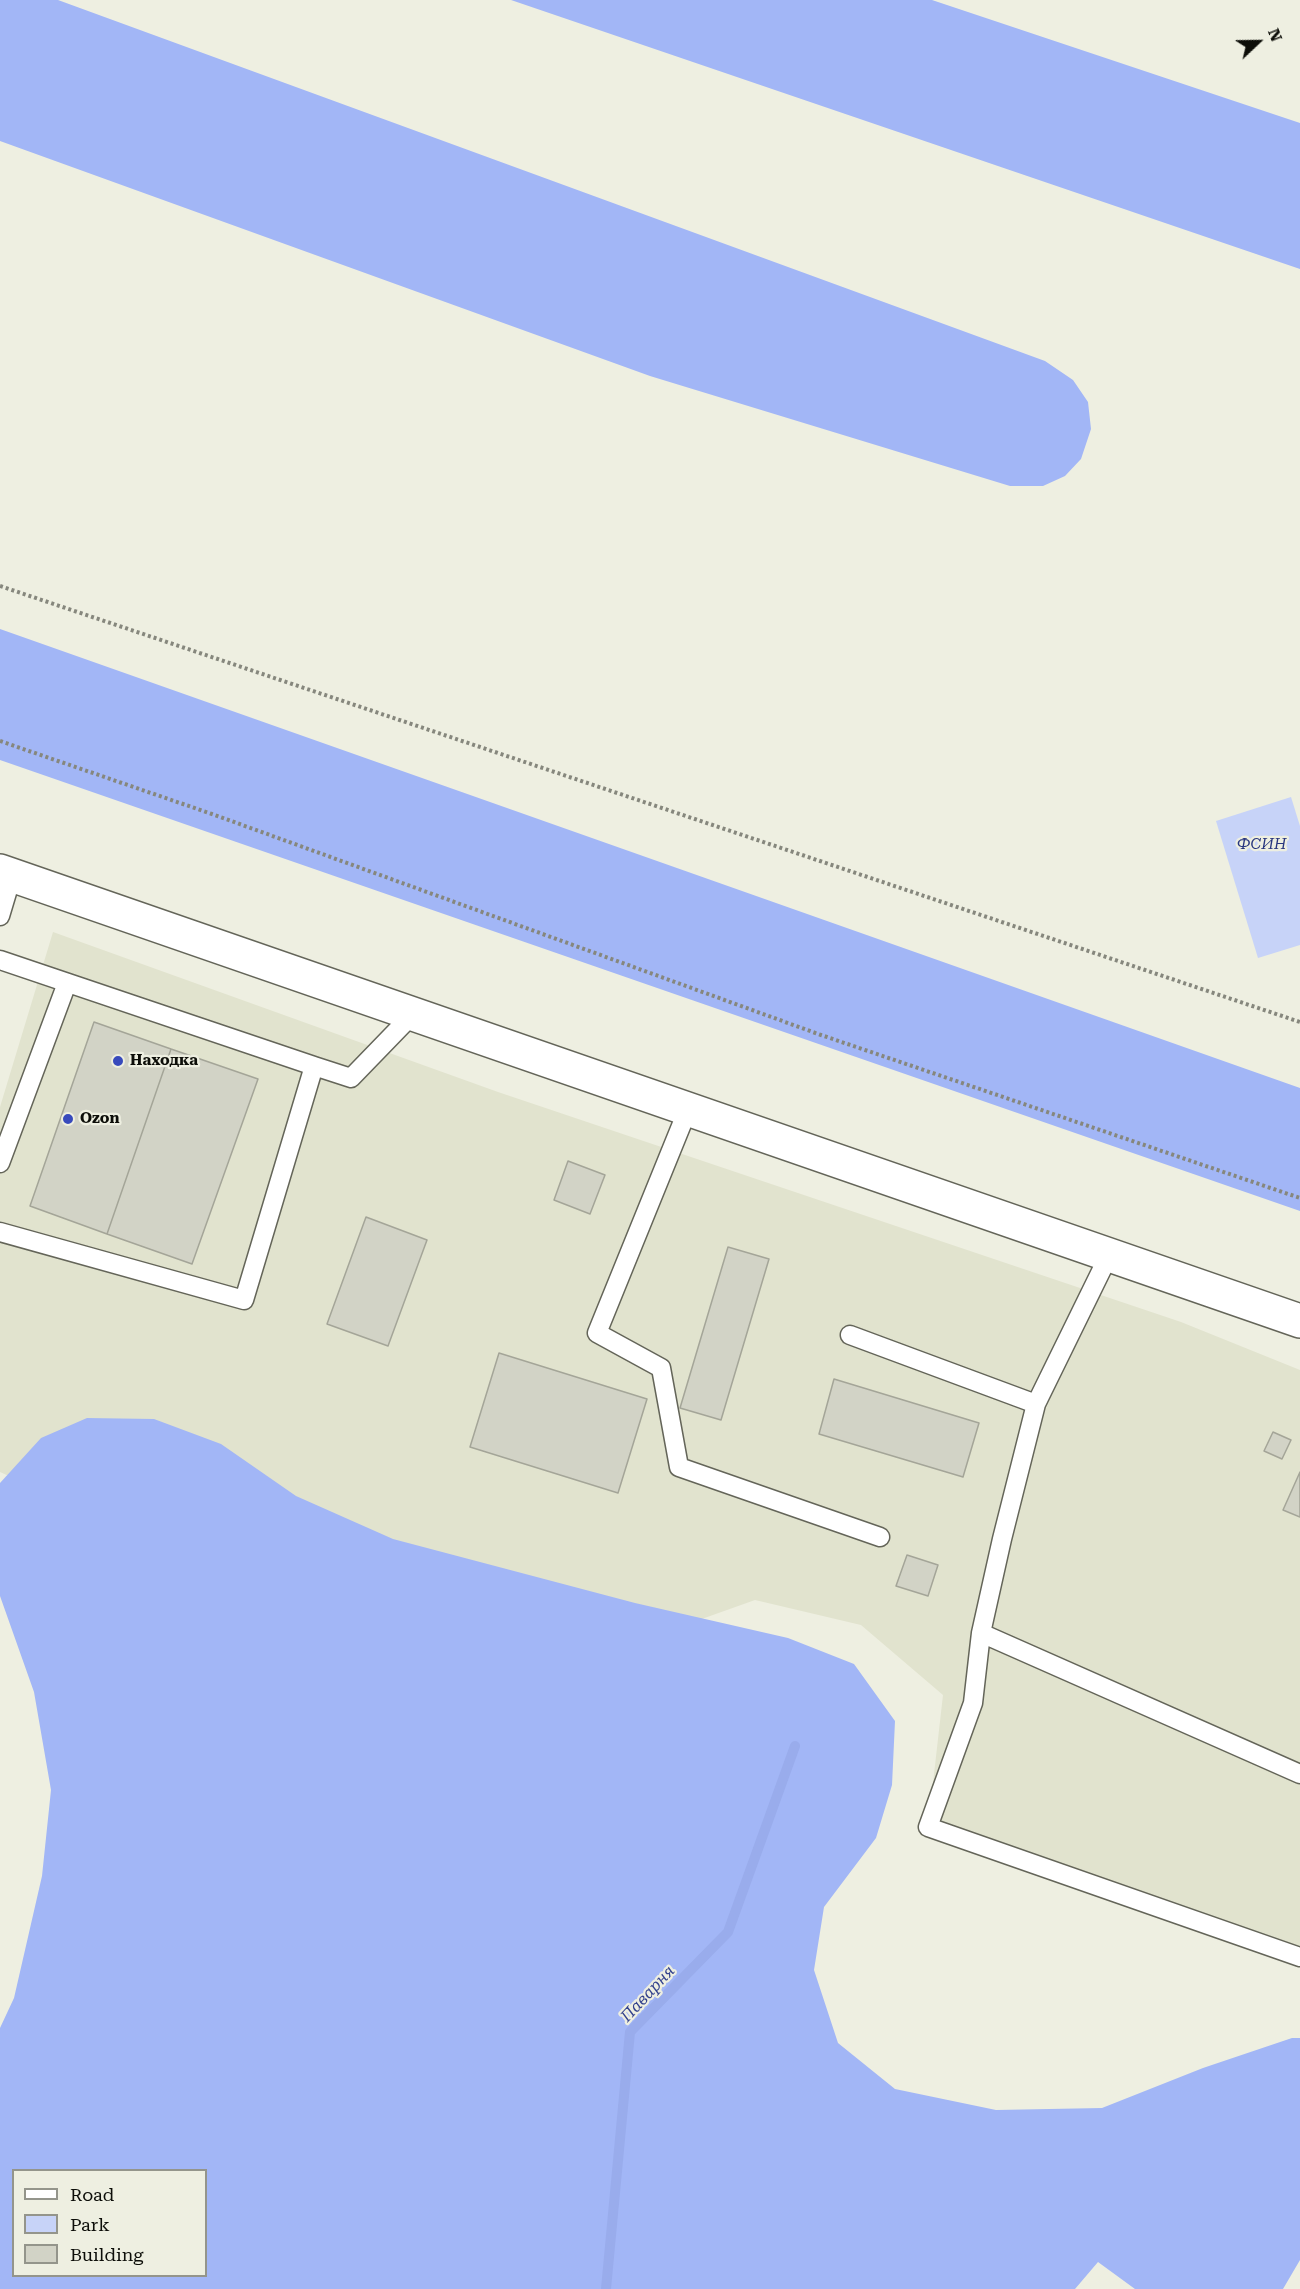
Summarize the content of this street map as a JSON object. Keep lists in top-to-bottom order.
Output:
{
  "water": ["Паварня"],
  "parks": ["ФСИН"],
  "places": ["Находка", "Ozon"],
  "legend": ["Road", "Park", "Building"],
  "north": "right"
}
